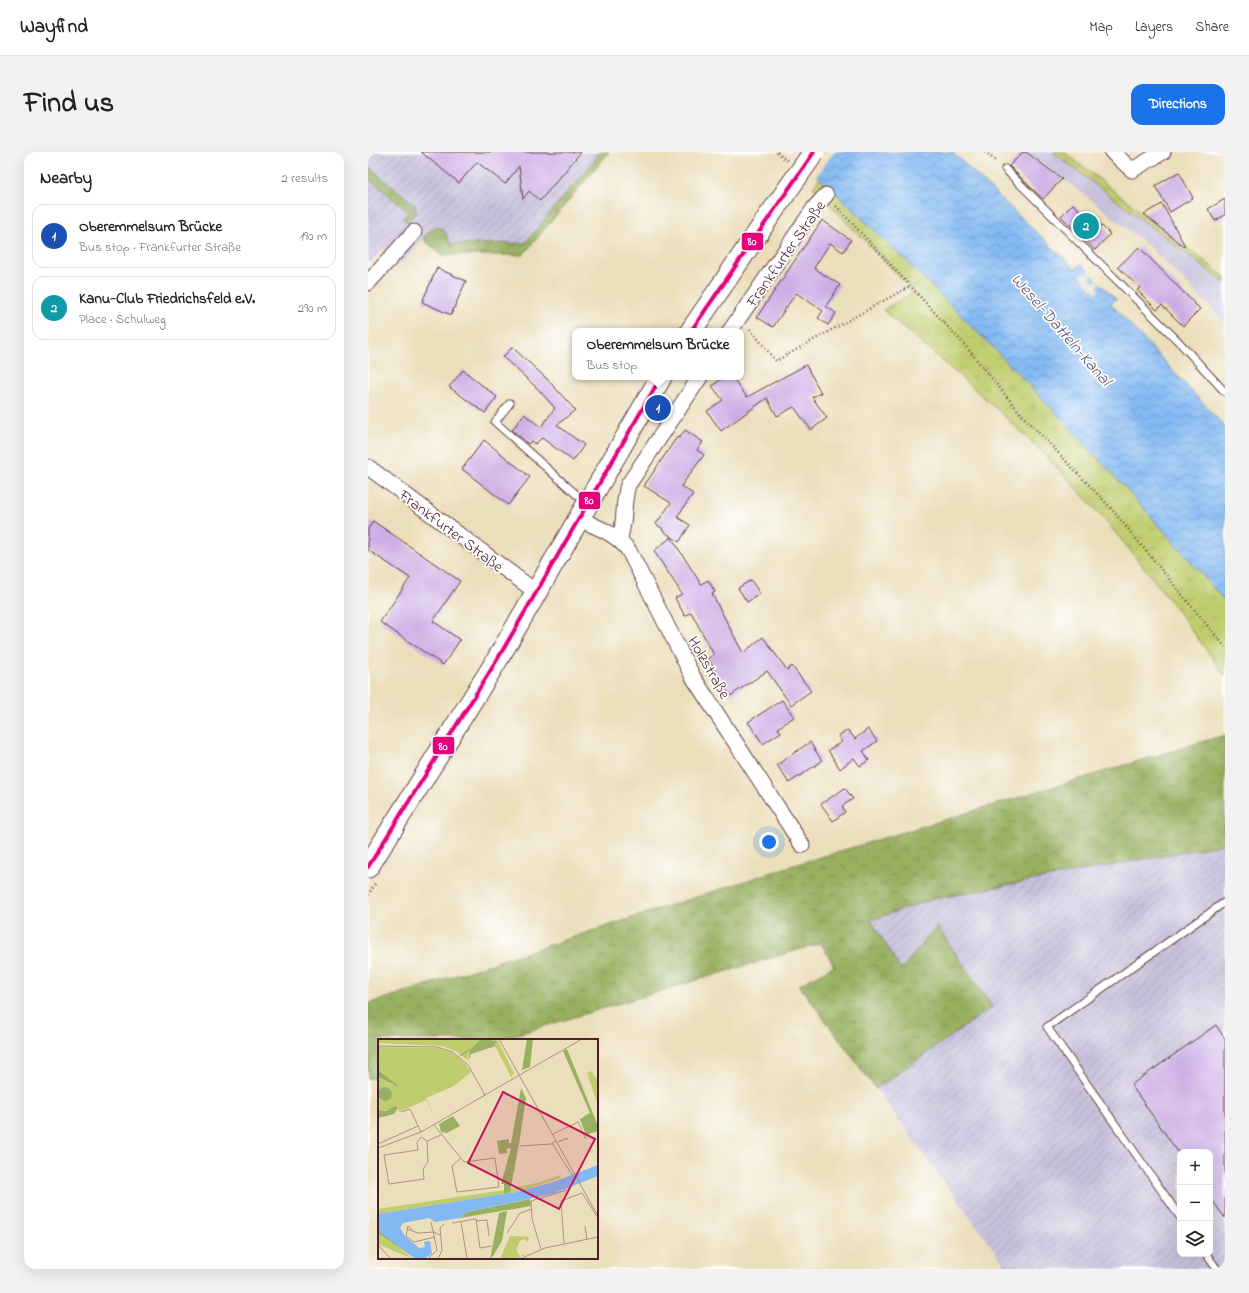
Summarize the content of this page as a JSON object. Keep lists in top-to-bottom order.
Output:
{
  "streets": {
    "main road": ["Frankfurter Straße"],
    "street": ["Holzstraße"]
  },
  "water": ["Wesel-Datteln-Kanal"],
  "lines": ["transit line 80"],
  "page": {
    "header": "Wayfind",
    "nav": ["Map", "Layers", "Share"],
    "title": "Find us",
    "buttons": "Directions",
    "heading": ["Nearby", "2 results"],
    "list": [
      {
        "mark": "1",
        "name": "Oberemmelsum Brücke",
        "note": "Bus stop · Frankfurter Straße",
        "value": "190 m"
      },
      {
        "mark": "2",
        "name": "Kanu-Club Friedrichsfeld e.V.",
        "note": "Place · Schulweg",
        "value": "290 m"
      }
    ],
    "pins": ["2", "1"],
    "popup": ["Oberemmelsum Brücke", "Bus stop"],
    "map_buttons": ["+", "−"]
  }
}
